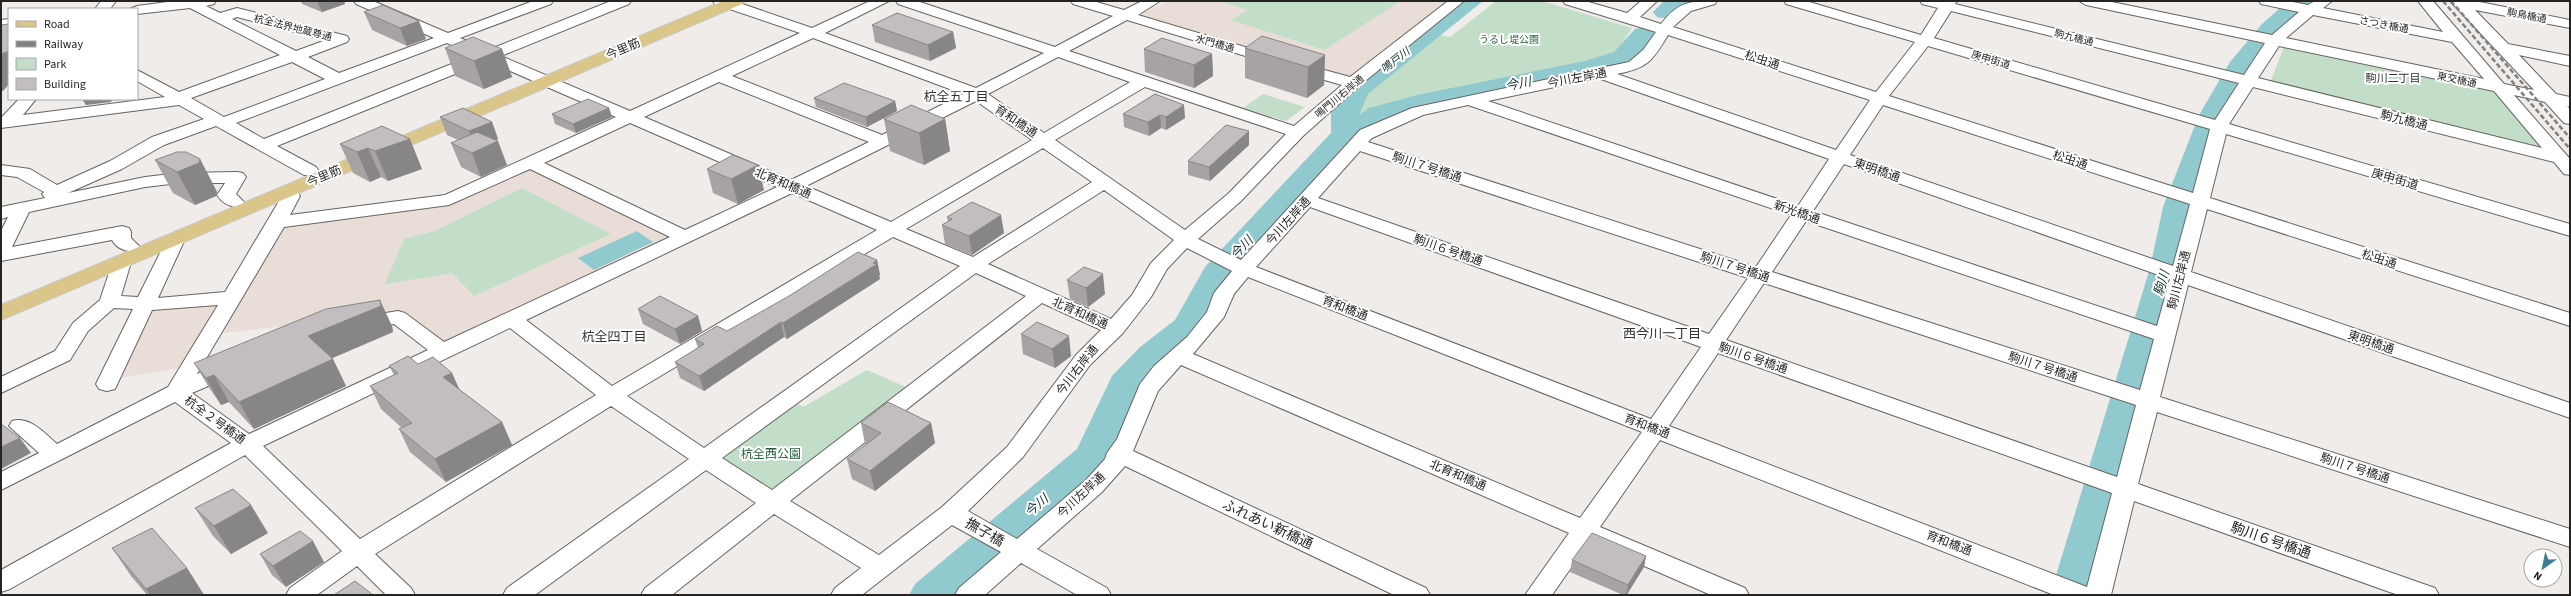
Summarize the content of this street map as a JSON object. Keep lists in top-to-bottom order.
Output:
{
  "streets": {
    "main road": ["今里筋"],
    "street": [
      "駒鳥橋通",
      "さつき橋通",
      "杭全法界地蔵尊通",
      "駒九橋通",
      "水門橋通",
      "庚申街道",
      "松虫通",
      "今川左岸通",
      "東交橋通",
      "鳴門川右岸通",
      "育和橋通",
      "駒川７号橋通",
      "東明橋通",
      "北育和橋通",
      "新光橋通",
      "駒川６号橋通",
      "駒川左岸通",
      "今川右岸通",
      "杭全２号橋通",
      "ふれあい新橋通",
      "撫子橋"
    ]
  },
  "crossings": [
    ["さつき橋通", "駒川左岸通"],
    ["駒九橋通", "駒川左岸通"],
    ["水門橋通", "鳴門川右岸通"],
    ["今里筋", "育和橋通"],
    ["今里筋", "北育和橋通"],
    ["今里筋", "杭全２号橋通"],
    ["庚申街道", "駒川左岸通"],
    ["松虫通", "今川左岸通"],
    ["松虫通", "駒川左岸通"],
    ["今川左岸通", "育和橋通"],
    ["今川左岸通", "駒川７号橋通"],
    ["今川左岸通", "東明橋通"],
    ["今川左岸通", "北育和橋通"],
    ["今川左岸通", "新光橋通"],
    ["今川左岸通", "駒川６号橋通"],
    ["今川左岸通", "ふれあい新橋通"],
    ["今川左岸通", "撫子橋"],
    ["東交橋通", "駒川左岸通"],
    ["鳴門川右岸通", "今川右岸通"],
    ["育和橋通", "今川右岸通"],
    ["駒川７号橋通", "駒川左岸通"],
    ["東明橋通", "駒川左岸通"],
    ["北育和橋通", "今川右岸通"],
    ["新光橋通", "駒川左岸通"],
    ["駒川６号橋通", "駒川左岸通"],
    ["今川右岸通", "撫子橋"]
  ],
  "districts": [
    "駒川二丁目",
    "杭全五丁目",
    "西今川一丁目",
    "杭全四丁目"
  ],
  "water": ["鳴戸川", "今川", "駒川"],
  "parks": ["うるし堤公園", "杭全西公園"],
  "legend": [
    "Road",
    "Railway",
    "Park",
    "Building"
  ],
  "north": "bottom left"
}
